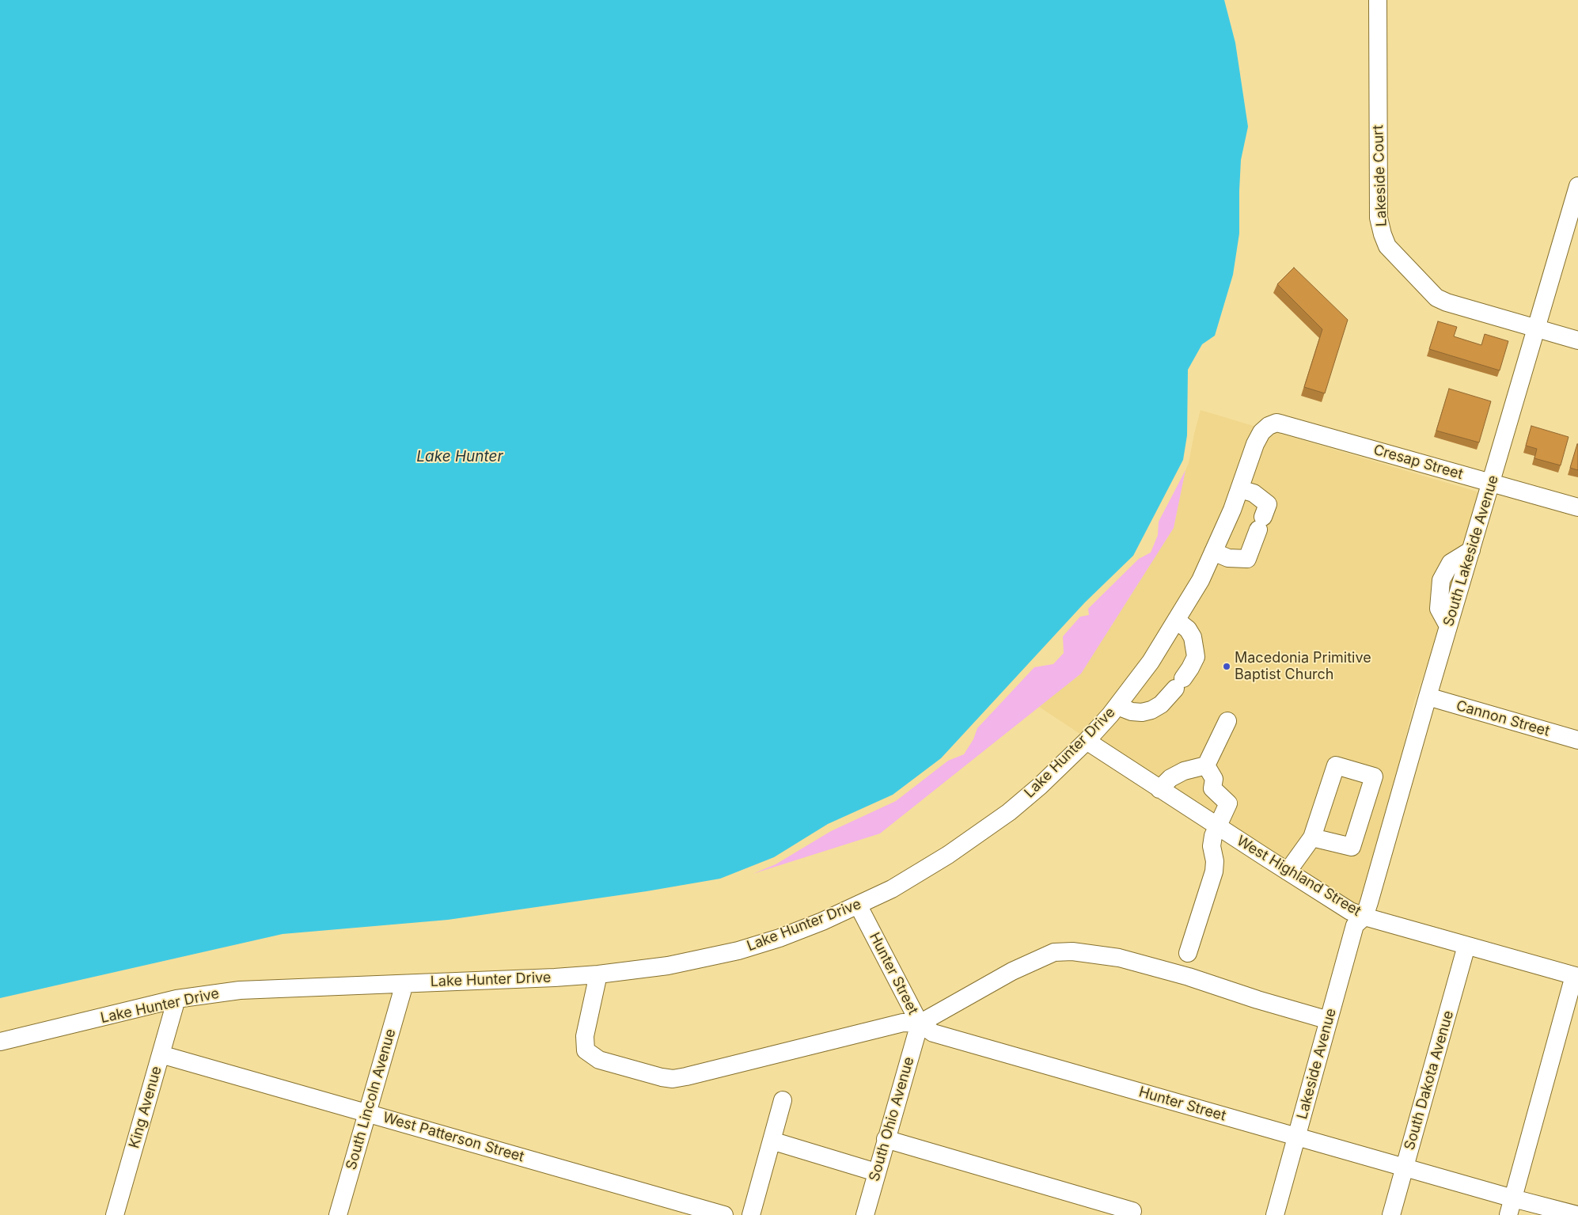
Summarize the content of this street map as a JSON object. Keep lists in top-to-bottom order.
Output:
{
  "streets": {
    "street": [
      "Lakeside Court",
      "Cresap Street",
      "South Lakeside Avenue",
      "Cannon Street",
      "Lake Hunter Drive",
      "West Highland Street",
      "Hunter Street",
      "Lakeside Avenue",
      "South Dakota Avenue",
      "South Lincoln Avenue",
      "King Avenue",
      "South Ohio Avenue",
      "West Patterson Street"
    ]
  },
  "crossings": [
    ["Lakeside Court", "South Lakeside Avenue"],
    ["Cresap Street", "South Lakeside Avenue"],
    ["Cresap Street", "Lake Hunter Drive"],
    ["South Lakeside Avenue", "Cannon Street"],
    ["South Lakeside Avenue", "West Highland Street"],
    ["South Lakeside Avenue", "Lakeside Avenue"],
    ["Lake Hunter Drive", "West Highland Street"],
    ["Lake Hunter Drive", "Hunter Street"],
    ["Lake Hunter Drive", "South Lincoln Avenue"],
    ["Lake Hunter Drive", "King Avenue"],
    ["West Highland Street", "Lakeside Avenue"],
    ["West Highland Street", "South Dakota Avenue"],
    ["Hunter Street", "Lakeside Avenue"],
    ["Hunter Street", "South Dakota Avenue"],
    ["Hunter Street", "South Ohio Avenue"],
    ["South Lincoln Avenue", "West Patterson Street"],
    ["King Avenue", "West Patterson Street"]
  ],
  "water": ["Lake Hunter"],
  "places": ["Macedonia Primitive Baptist Church"]
}
